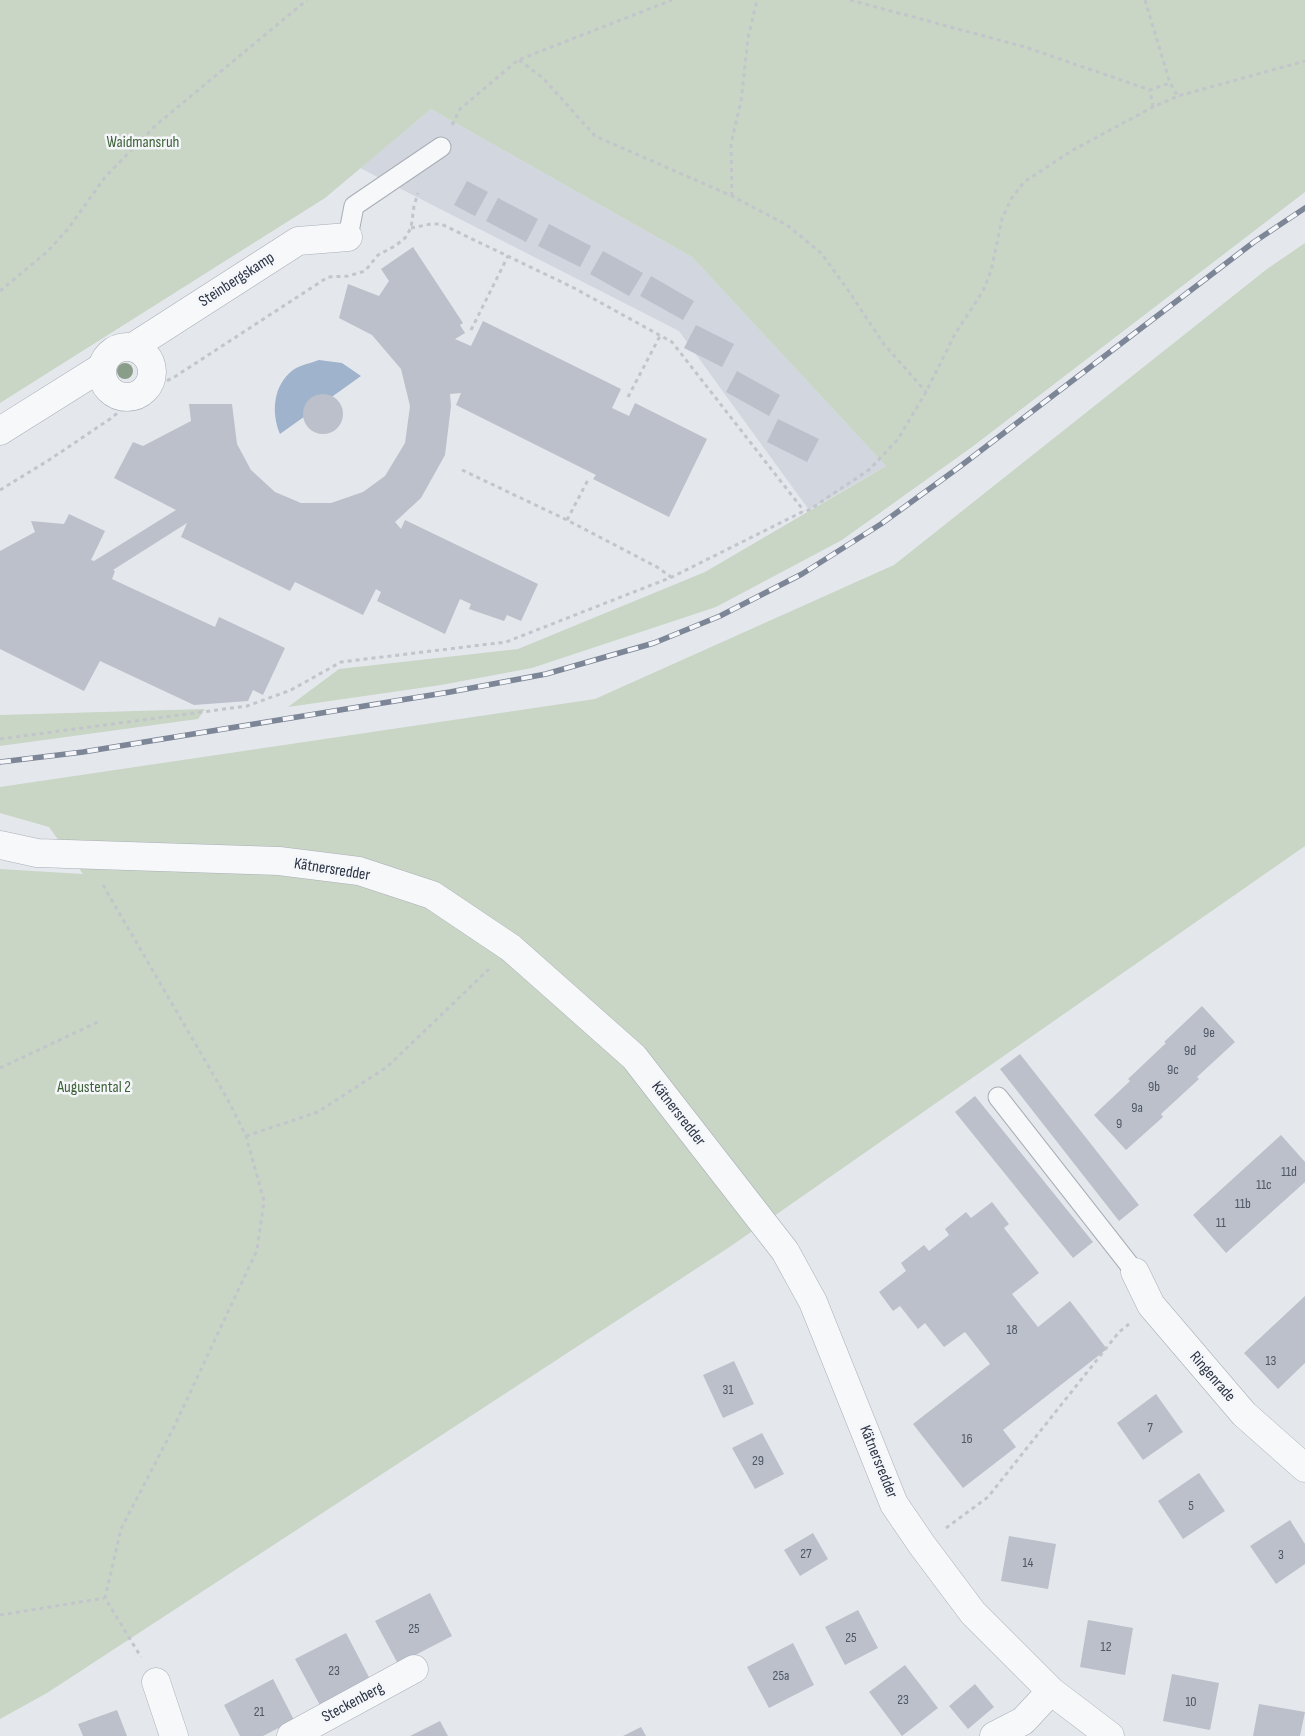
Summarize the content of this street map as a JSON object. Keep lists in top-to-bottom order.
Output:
{
  "streets": {
    "street": [
      "Steinbergskamp",
      "Kätnersredder",
      "Ringenrade",
      "Steckenberg"
    ]
  },
  "parks": ["Waidmansruh", "Augustental 2"],
  "house_numbers": [
    "9e",
    "9d",
    "9c",
    "9b",
    "9a",
    "9",
    "11d",
    "11c",
    "11b",
    "11",
    "18",
    "13",
    "31",
    "7",
    "16",
    "29",
    "5",
    "27",
    "3",
    "14",
    "25",
    "25",
    "12",
    "23",
    "25a",
    "23",
    "10",
    "21"
  ]
}
